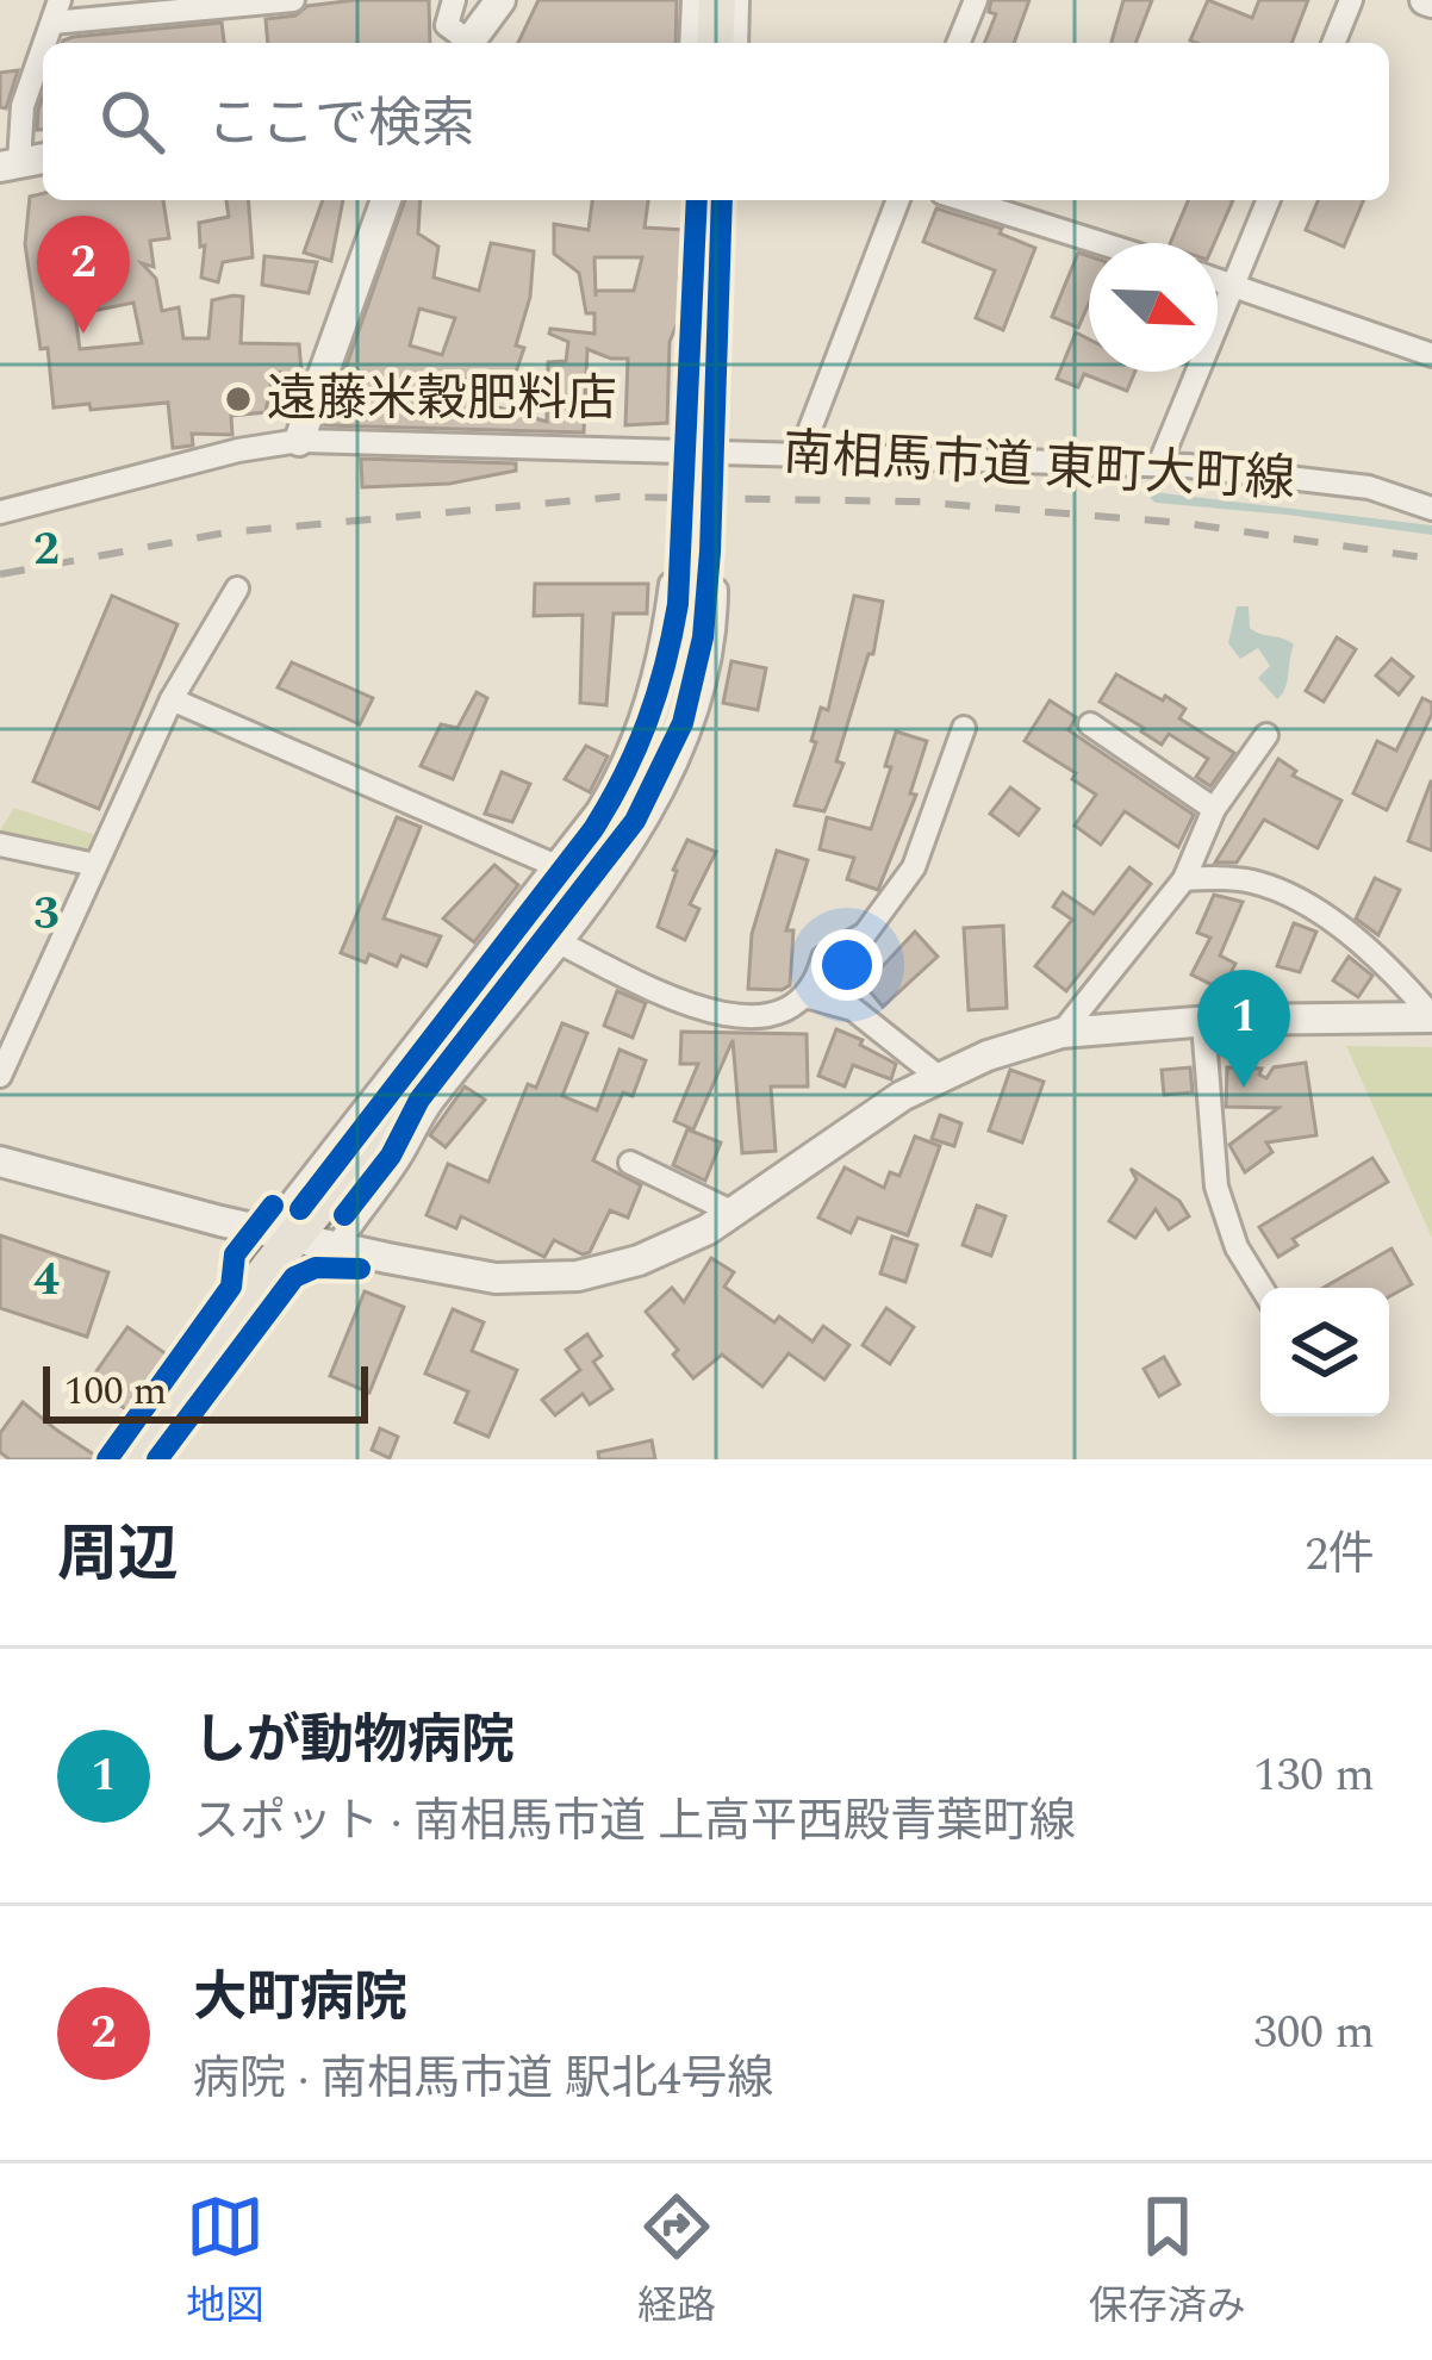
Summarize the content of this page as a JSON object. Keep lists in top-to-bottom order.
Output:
{
  "streets": {
    "street": ["南相馬市道 東町大町線"]
  },
  "places": ["遠藤米穀肥料店"],
  "scale_bar": "100 m",
  "north": "bottom right",
  "page": {
    "search": "ここで検索",
    "pins": ["2", "1"],
    "scale": "100 m",
    "heading": ["周辺", "2件"],
    "list": [
      {
        "mark": "1",
        "name": "しが動物病院",
        "note": "スポット · 南相馬市道 上高平西殿青葉町線",
        "value": "130 m"
      },
      {
        "mark": "2",
        "name": "大町病院",
        "note": "病院 · 南相馬市道 駅北4号線",
        "value": "300 m"
      }
    ],
    "nav": ["地図", "経路", "保存済み"]
  },
  "grid": {
    "rows": ["2", "3", "4"]
  }
}
